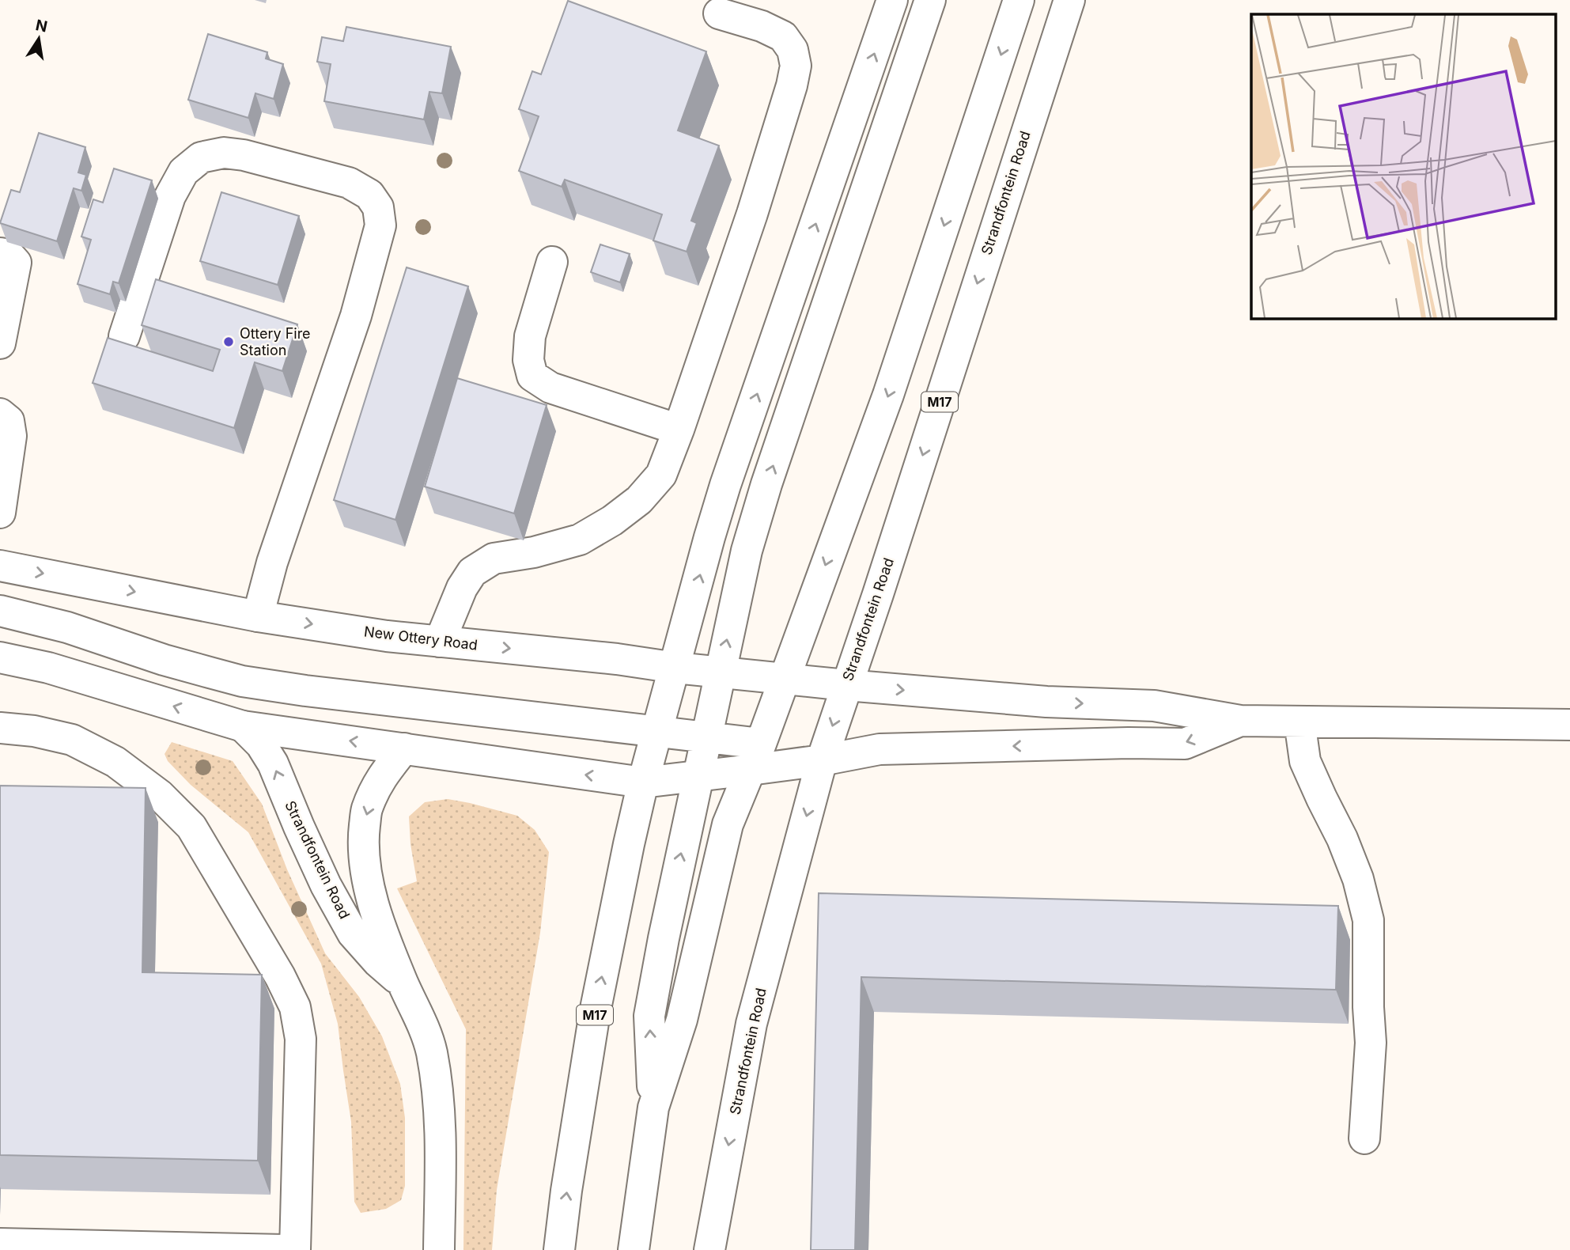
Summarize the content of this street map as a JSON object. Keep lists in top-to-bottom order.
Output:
{
  "streets": {
    "main road": ["Strandfontein Road", "M17", "New Ottery Road"]
  },
  "crossings": [
    ["Strandfontein Road", "New Ottery Road"],
    ["M17", "New Ottery Road"]
  ],
  "places": ["Ottery Fire Station"],
  "north": "top"
}
